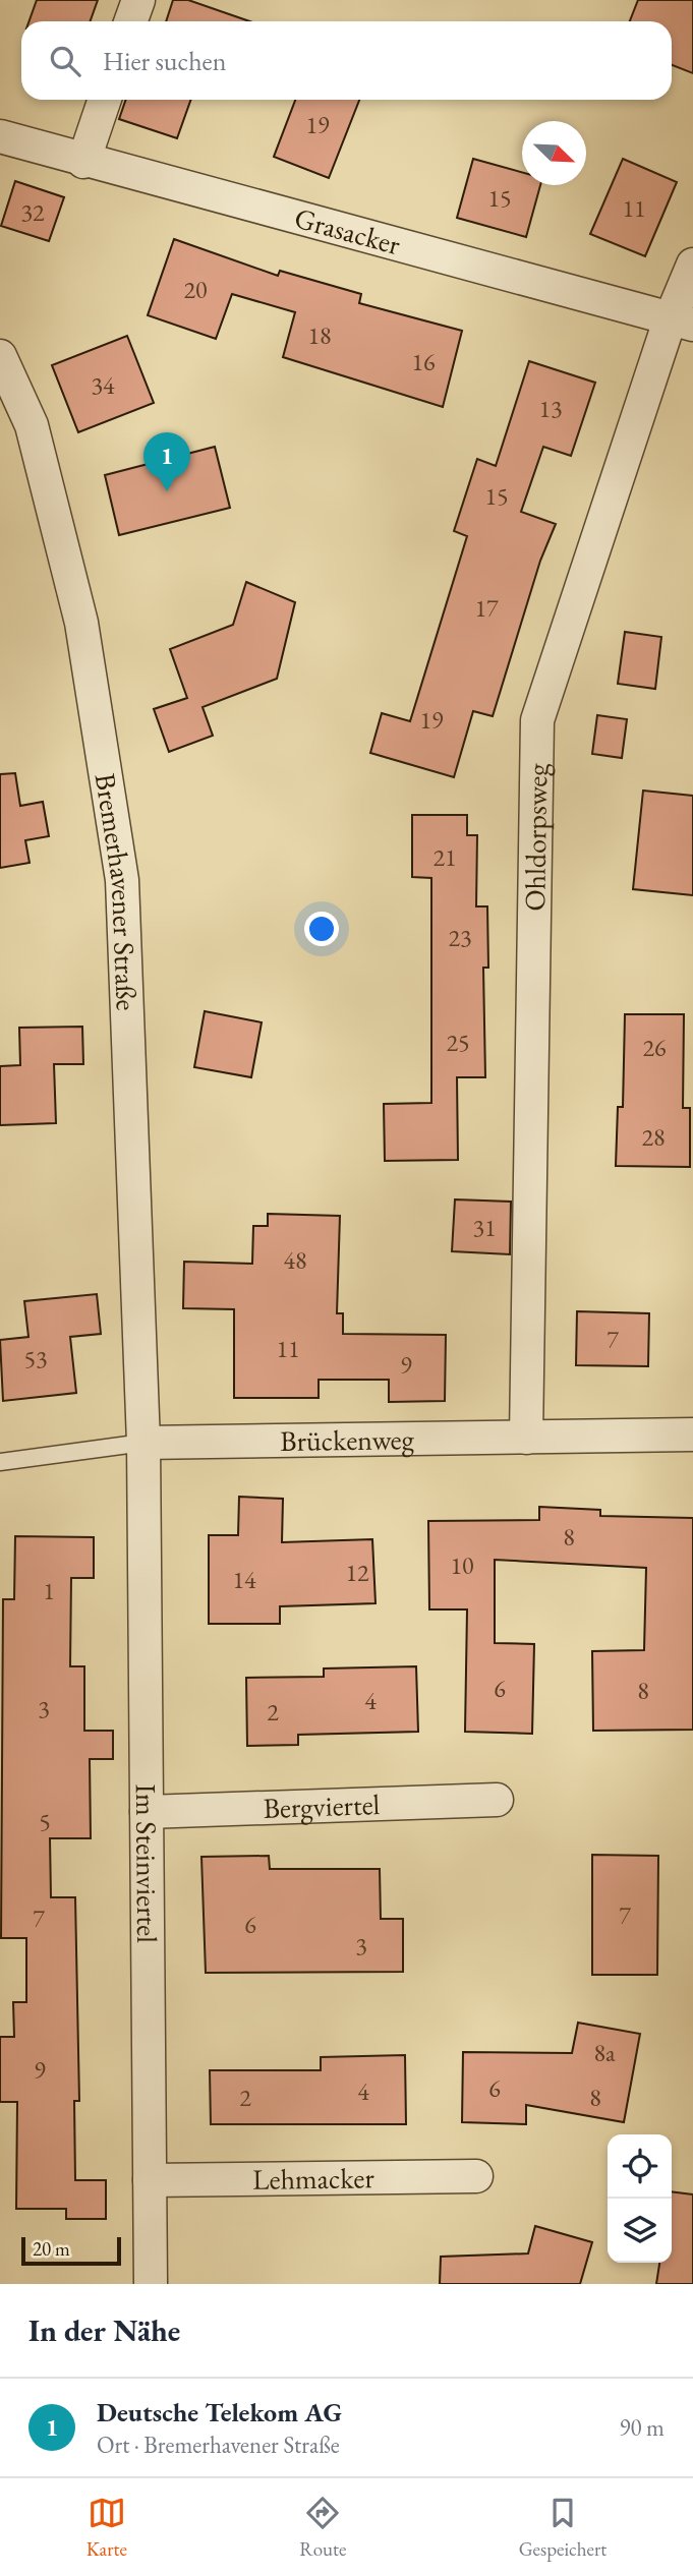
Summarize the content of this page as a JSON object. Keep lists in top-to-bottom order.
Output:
{
  "streets": {
    "street": [
      "Grasacker",
      "Ohldorpsweg",
      "Bremerhavener Straße",
      "Brückenweg",
      "Bergviertel",
      "Im Steinviertel",
      "Lehmacker"
    ]
  },
  "crossings": [
    ["Grasacker", "Ohldorpsweg"],
    ["Ohldorpsweg", "Brückenweg"],
    ["Bremerhavener Straße", "Brückenweg"],
    ["Bremerhavener Straße", "Im Steinviertel"],
    ["Brückenweg", "Im Steinviertel"],
    ["Bergviertel", "Im Steinviertel"],
    ["Im Steinviertel", "Lehmacker"]
  ],
  "house_numbers": [
    "19",
    "15",
    "11",
    "32",
    "20",
    "18",
    "16",
    "34",
    "13",
    "15",
    "17",
    "19",
    "21",
    "23",
    "25",
    "26",
    "28",
    "31",
    "48",
    "7",
    "11",
    "53",
    "9",
    "8",
    "10",
    "12",
    "14",
    "1",
    "6",
    "8",
    "4",
    "3",
    "2",
    "5",
    "7",
    "7",
    "6",
    "3",
    "8a",
    "9",
    "6",
    "4",
    "2",
    "8"
  ],
  "scale_bar": "20 m",
  "north": "bottom right",
  "page": {
    "search": "Hier suchen",
    "pins": "1",
    "scale": "20 m",
    "heading": "In der Nähe",
    "list": [
      {
        "mark": "1",
        "name": "Deutsche Telekom AG",
        "note": "Ort · Bremerhavener Straße",
        "value": "90 m"
      }
    ],
    "nav": ["Karte", "Route", "Gespeichert"]
  }
}
